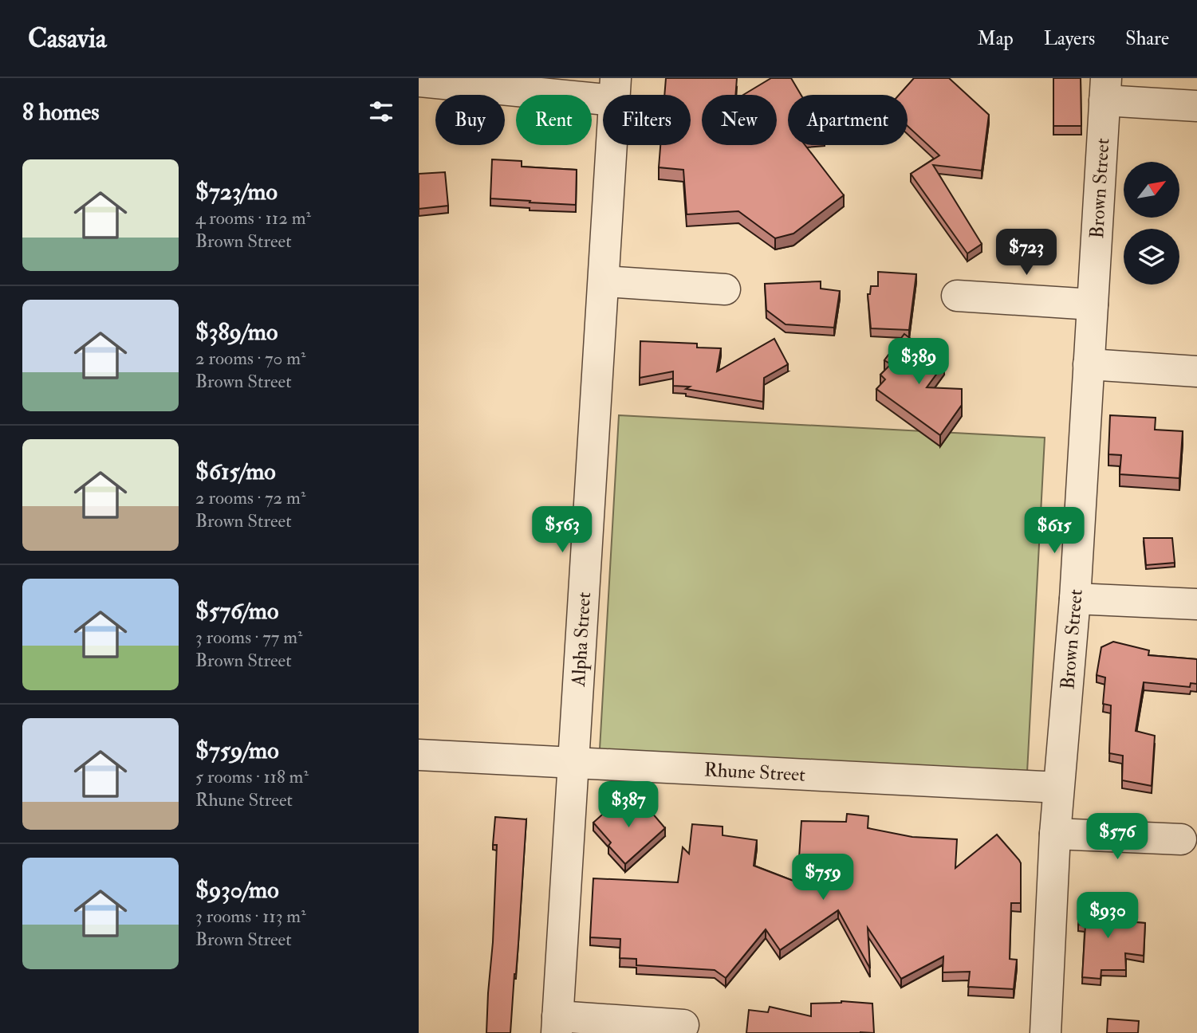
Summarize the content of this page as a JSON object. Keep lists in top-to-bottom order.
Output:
{
  "streets": {
    "street": ["Brown Street", "Alpha Street", "Rhune Street"]
  },
  "crossings": [
    ["Brown Street", "Rhune Street"],
    ["Alpha Street", "Rhune Street"]
  ],
  "north": "top right",
  "page": {
    "header": "Casavia",
    "nav": ["Map", "Layers", "Share"],
    "heading": "8 homes",
    "chip": [
      "Buy",
      "Rent",
      "Filters",
      "New",
      "Apartment"
    ],
    "list": [
      {
        "name": "$723/mo",
        "note": "4 rooms · 112 m² · Brown Street"
      },
      {
        "name": "$389/mo",
        "note": "2 rooms · 70 m² · Brown Street"
      },
      {
        "name": "$615/mo",
        "note": "2 rooms · 72 m² · Brown Street"
      },
      {
        "name": "$576/mo",
        "note": "3 rooms · 77 m² · Brown Street"
      },
      {
        "name": "$759/mo",
        "note": "5 rooms · 118 m² · Rhune Street"
      },
      {
        "name": "$930/mo",
        "note": "3 rooms · 113 m² · Brown Street"
      }
    ],
    "price": [
      "$723",
      "$389",
      "$563",
      "$615",
      "$387",
      "$576",
      "$759",
      "$930"
    ]
  }
}
